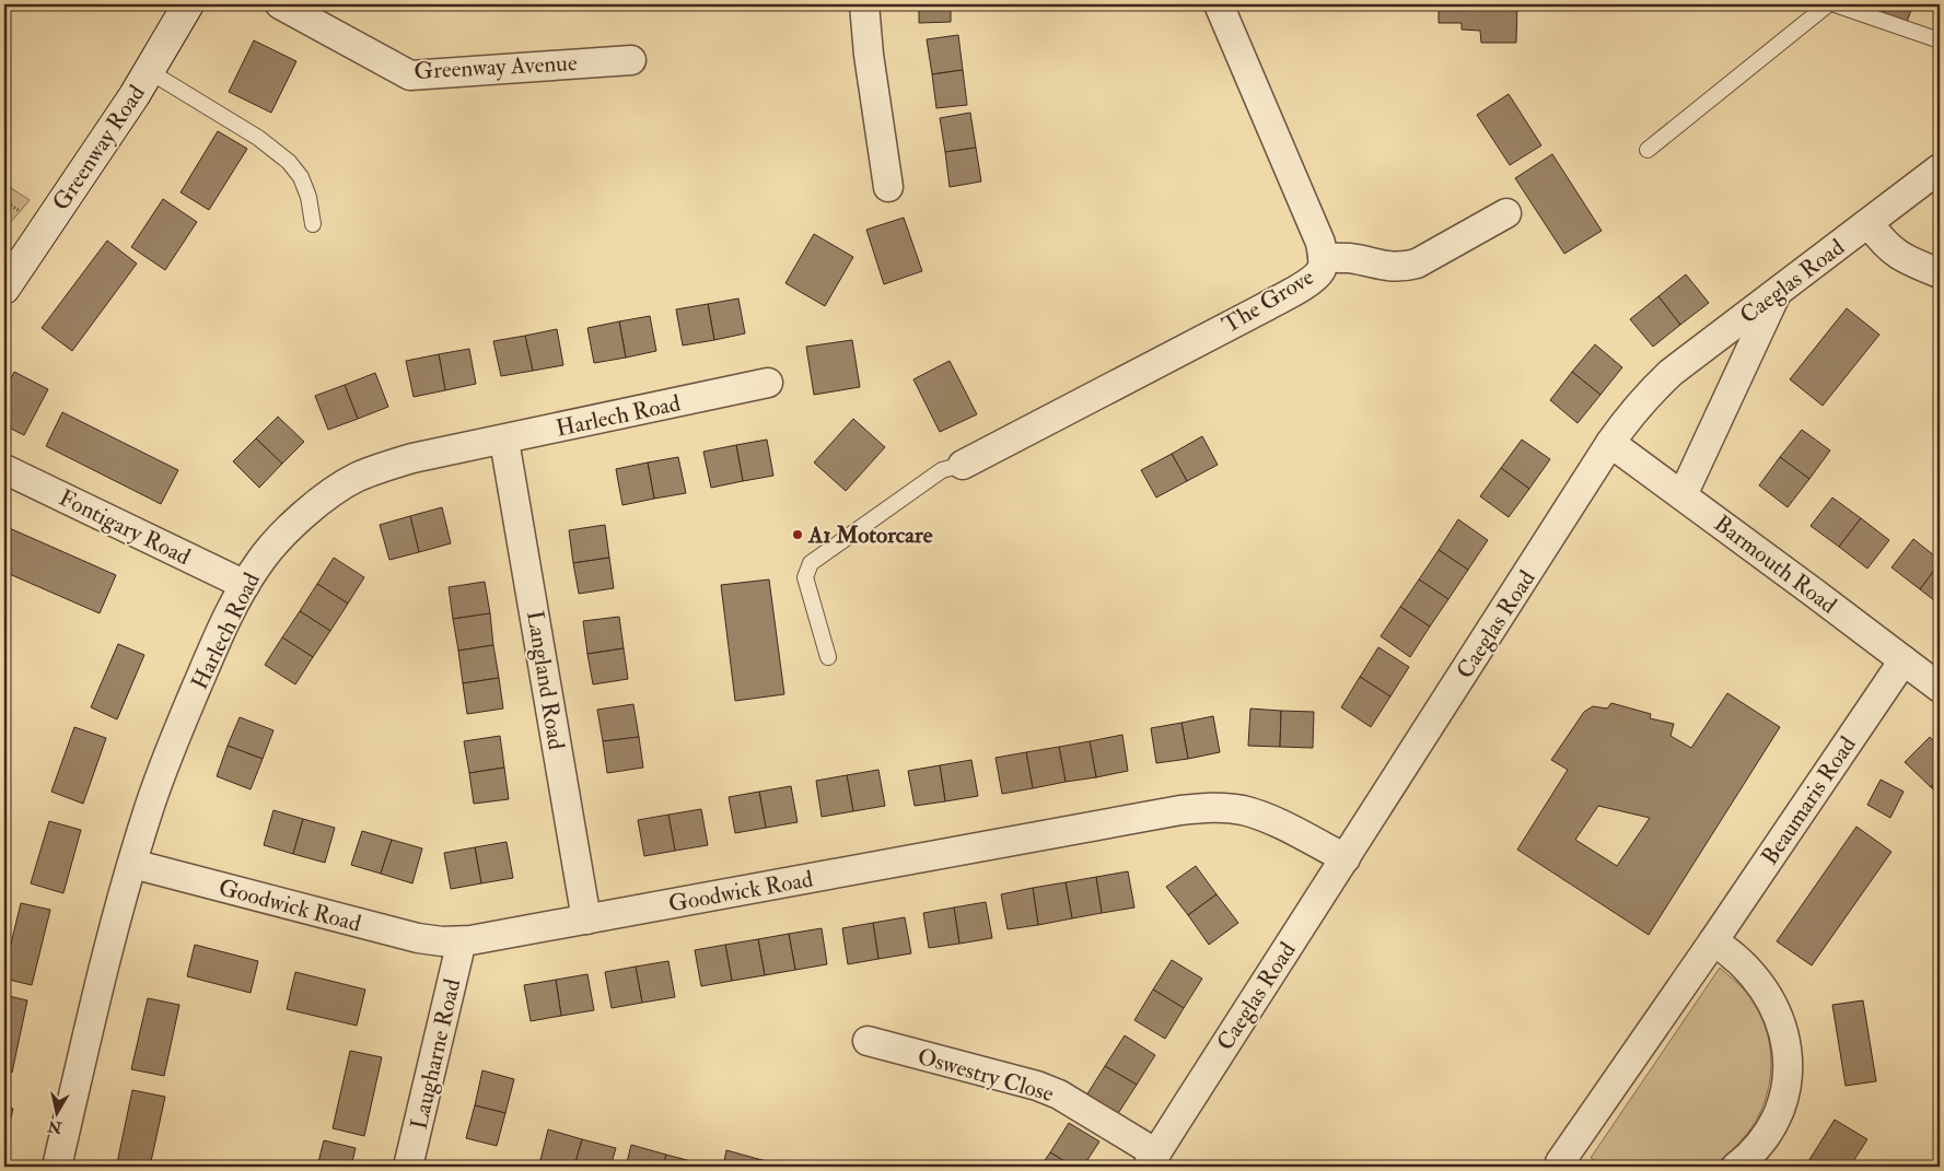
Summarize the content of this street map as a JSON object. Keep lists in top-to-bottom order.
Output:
{
  "streets": {
    "street": [
      "Greenway Avenue",
      "Greenway Road",
      "Caeglas Road",
      "The Grove",
      "Harlech Road",
      "Fontigary Road",
      "Barmouth Road",
      "Langland Road",
      "Beaumaris Road",
      "Goodwick Road",
      "Laugharne Road",
      "Oswestry Close"
    ]
  },
  "crossings": [
    ["Caeglas Road", "Barmouth Road"],
    ["Caeglas Road", "Goodwick Road"],
    ["Caeglas Road", "Oswestry Close"],
    ["Harlech Road", "Fontigary Road"],
    ["Harlech Road", "Langland Road"],
    ["Harlech Road", "Goodwick Road"],
    ["Barmouth Road", "Beaumaris Road"],
    ["Langland Road", "Goodwick Road"],
    ["Goodwick Road", "Laugharne Road"]
  ],
  "places": ["A1 Motorcare"],
  "north": "bottom"
}
